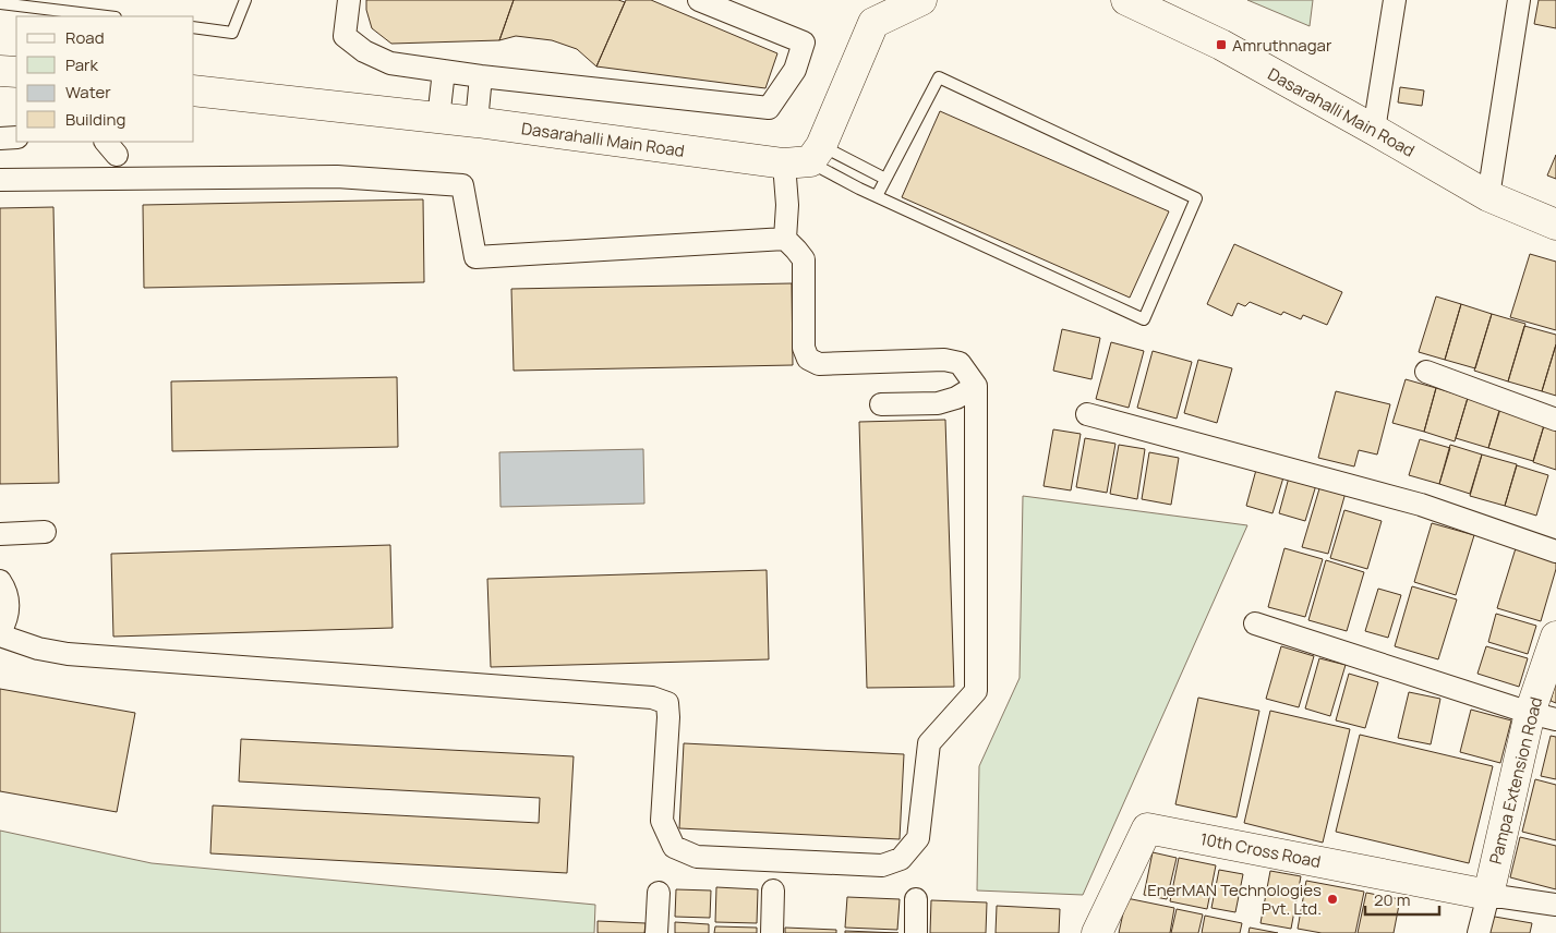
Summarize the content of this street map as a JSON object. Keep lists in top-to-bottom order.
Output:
{
  "streets": {
    "street": ["Dasarahalli Main Road", "Pampa Extension Road", "10th Cross Road"]
  },
  "crossings": [
    ["Pampa Extension Road", "10th Cross Road"]
  ],
  "places": {
    "transit": ["Amruthnagar"],
    "other": ["EnerMAN Technologies Pvt. Ltd."]
  },
  "legend": [
    "Road",
    "Park",
    "Water",
    "Building"
  ],
  "scale_bar": "20 m"
}
